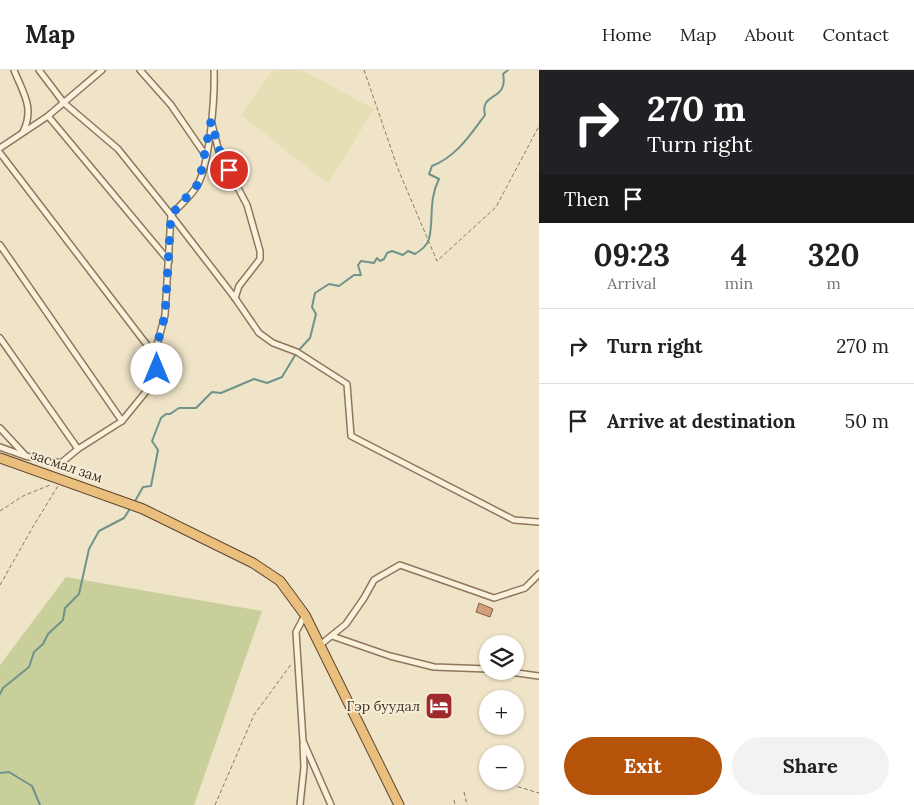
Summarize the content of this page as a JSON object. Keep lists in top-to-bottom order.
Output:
{
  "streets": {
    "highway": ["засмал зам"]
  },
  "places": {
    "hotel": ["Гэр буудал"]
  },
  "page": {
    "header": "Map",
    "nav": [
      "Home",
      "Map",
      "About",
      "Contact"
    ],
    "turn": ["270 m", "Turn right"],
    "then": "Then",
    "eta": [
      "09:23",
      "Arrival",
      "4",
      "min",
      "320",
      "m"
    ],
    "list": [
      {
        "name": "Turn right",
        "value": "270 m"
      },
      {
        "name": "Arrive at destination",
        "value": "50 m"
      }
    ],
    "map_buttons": ["+", "−"],
    "buttons": ["Exit", "Share"]
  }
}
